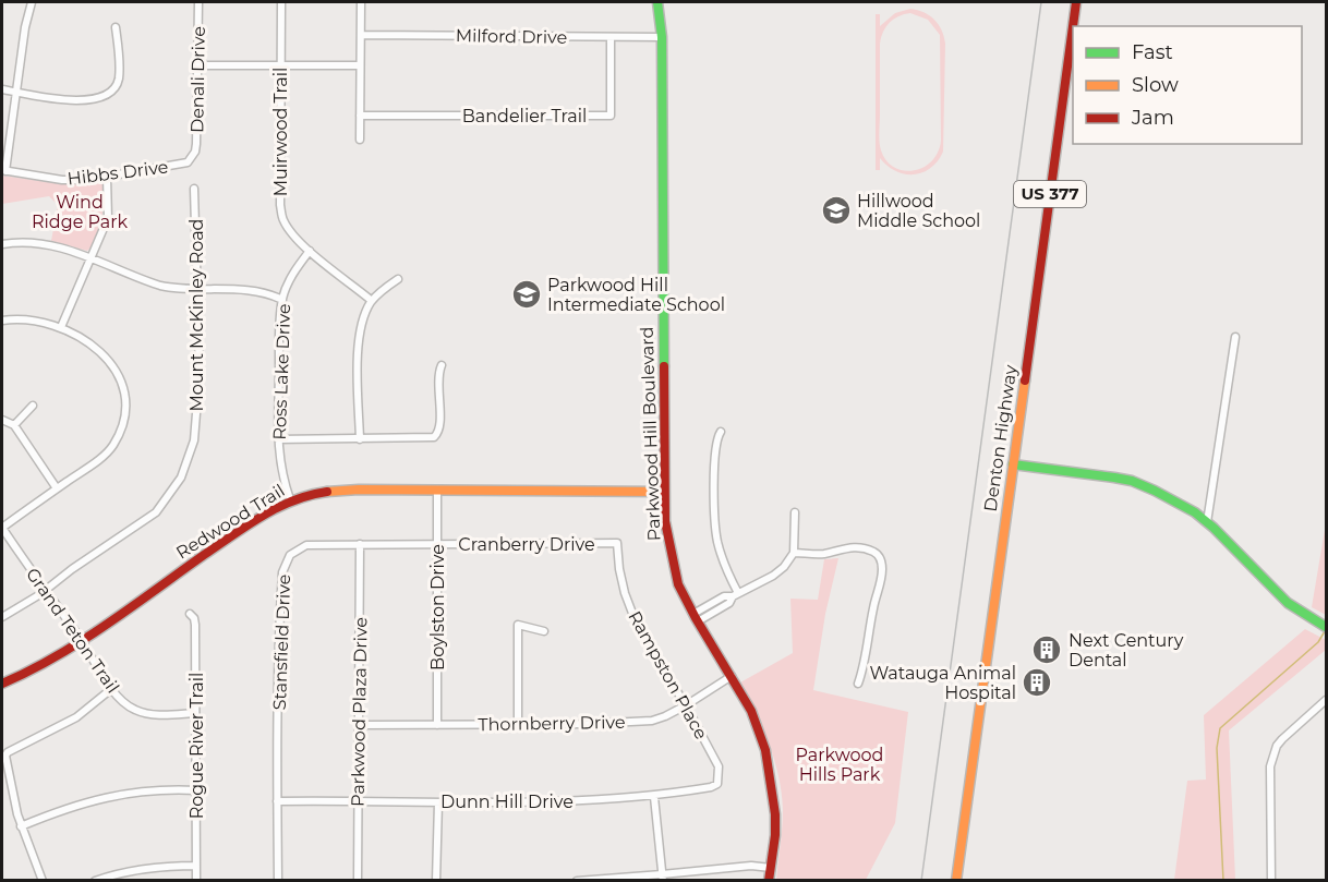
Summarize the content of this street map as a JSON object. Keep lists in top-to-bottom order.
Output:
{
  "streets": {
    "street": [
      "Milford Drive",
      "Denali Drive",
      "Bandelier Trail",
      "Muirwood Trail",
      "Hibbs Drive",
      "US 377",
      "Mount McKinley Road",
      "Ross Lake Drive",
      "Parkwood Hill Boulevard",
      "Denton Highway",
      "Redwood Trail",
      "Cranberry Drive",
      "Boylston Drive",
      "Grand Teton Trail",
      "Stansfield Drive",
      "Rampston Place",
      "Parkwood Plaza Drive",
      "Thornberry Drive",
      "Rogue River Trail",
      "Dunn Hill Drive"
    ]
  },
  "crossings": [
    ["Milford Drive", "Bandelier Trail"],
    ["Milford Drive", "Parkwood Hill Boulevard"],
    ["Denali Drive", "Hibbs Drive"],
    ["Muirwood Trail", "Ross Lake Drive"],
    ["Mount McKinley Road", "Grand Teton Trail"],
    ["Ross Lake Drive", "Redwood Trail"],
    ["Parkwood Hill Boulevard", "Redwood Trail"],
    ["Parkwood Hill Boulevard", "Thornberry Drive"],
    ["Redwood Trail", "Boylston Drive"],
    ["Redwood Trail", "Grand Teton Trail"],
    ["Cranberry Drive", "Boylston Drive"],
    ["Cranberry Drive", "Stansfield Drive"],
    ["Cranberry Drive", "Rampston Place"],
    ["Boylston Drive", "Stansfield Drive"],
    ["Boylston Drive", "Thornberry Drive"],
    ["Grand Teton Trail", "Rogue River Trail"],
    ["Stansfield Drive", "Parkwood Plaza Drive"],
    ["Stansfield Drive", "Dunn Hill Drive"],
    ["Rampston Place", "Thornberry Drive"],
    ["Rampston Place", "Dunn Hill Drive"],
    ["Parkwood Plaza Drive", "Thornberry Drive"],
    ["Parkwood Plaza Drive", "Dunn Hill Drive"]
  ],
  "parks": ["Wind Ridge Park", "Parkwood Hills Park"],
  "places": {
    "school or university": ["Hillwood Middle School", "Parkwood Hill Intermediate School"],
    "building": ["Next Century Dental", "Watauga Animal Hospital"]
  },
  "legend": ["Fast", "Slow", "Jam"]
}
